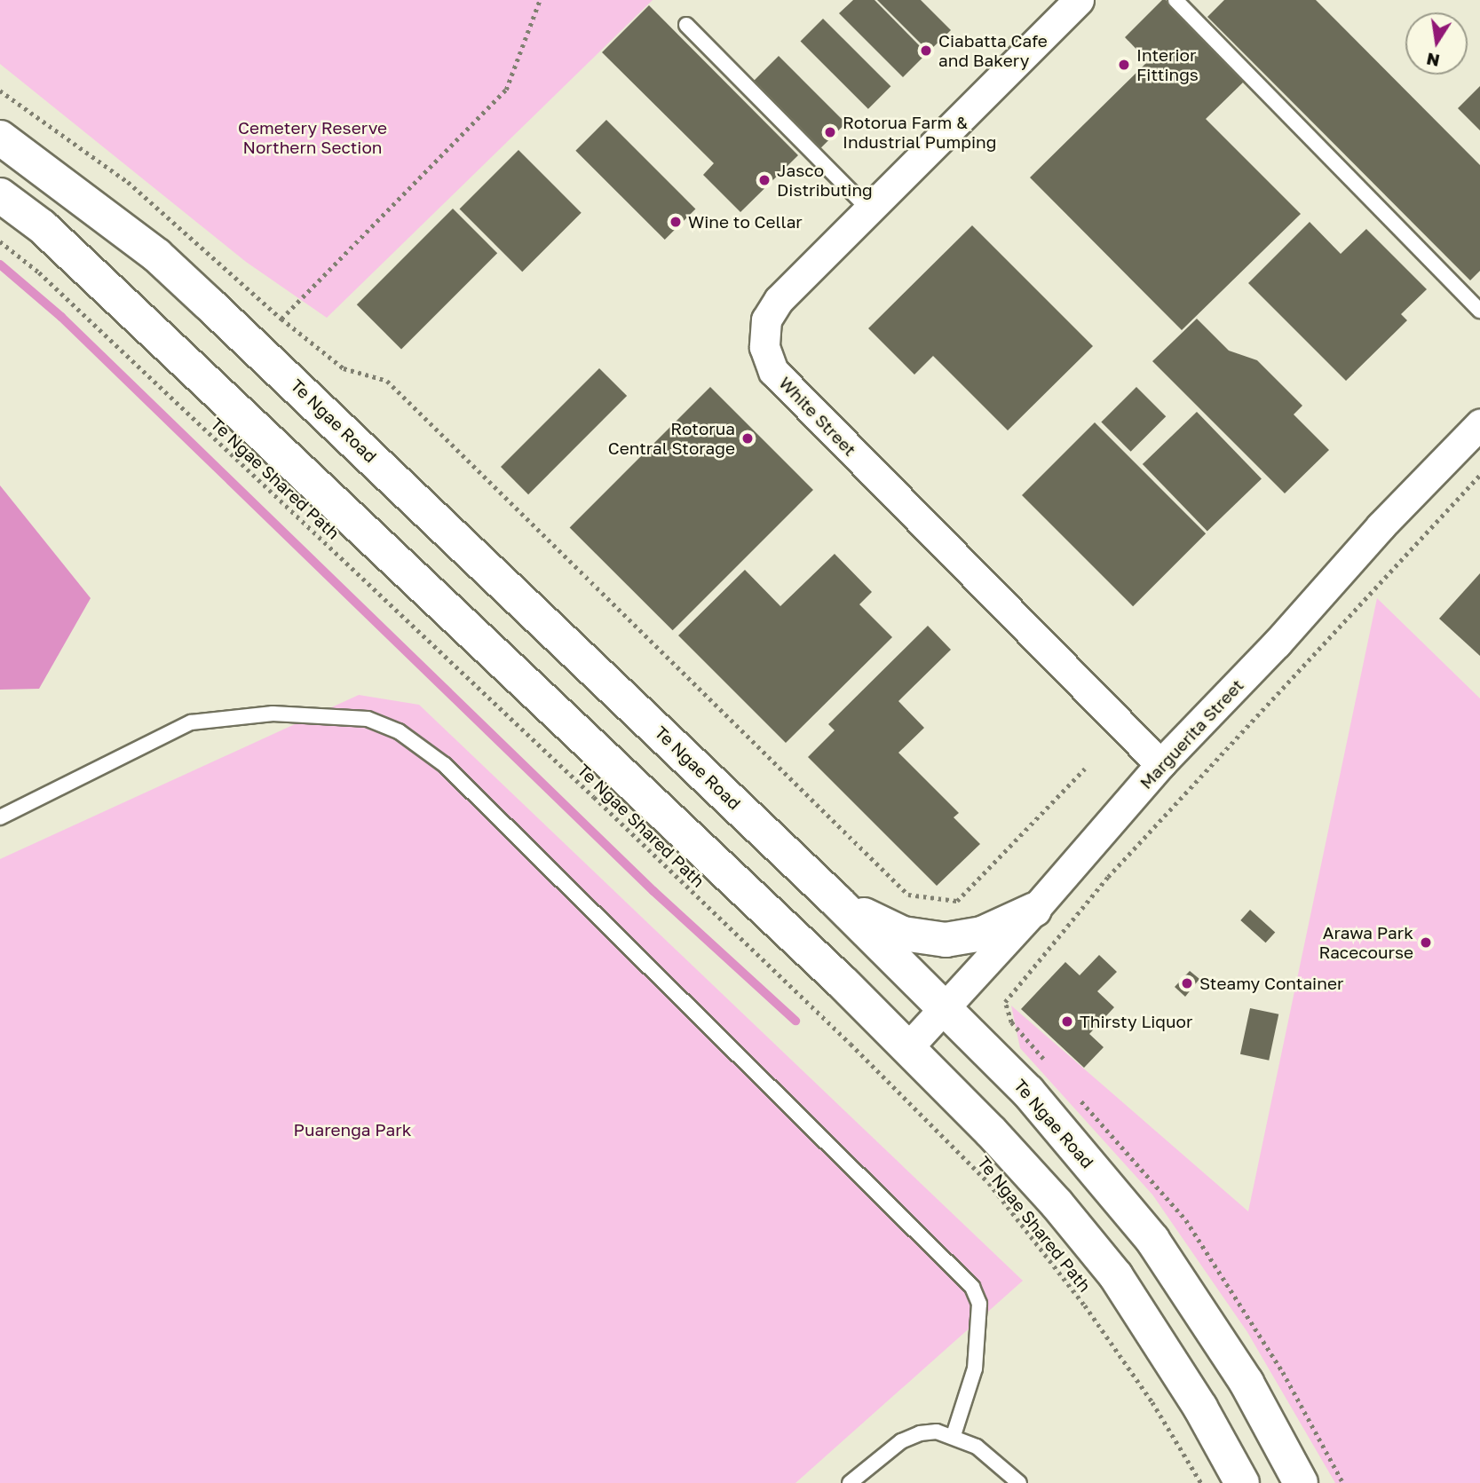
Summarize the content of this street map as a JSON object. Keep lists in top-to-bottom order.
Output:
{
  "streets": {
    "main road": ["Te Ngae Road"],
    "street": ["White Street", "Marguerita Street"],
    "path": ["Te Ngae Shared Path"]
  },
  "crossings": [
    ["White Street", "Marguerita Street"],
    ["Te Ngae Road", "Marguerita Street"]
  ],
  "parks": ["Cemetery Reserve Northern Section", "Puarenga Park"],
  "places": [
    "Ciabatta Cafe and Bakery",
    "Interior Fittings",
    "Rotorua Farm & Industrial Pumping",
    "Jasco Distributing",
    "Wine to Cellar",
    "Rotorua Central Storage",
    "Arawa Park Racecourse",
    "Steamy Container",
    "Thirsty Liquor"
  ],
  "north": "bottom"
}
